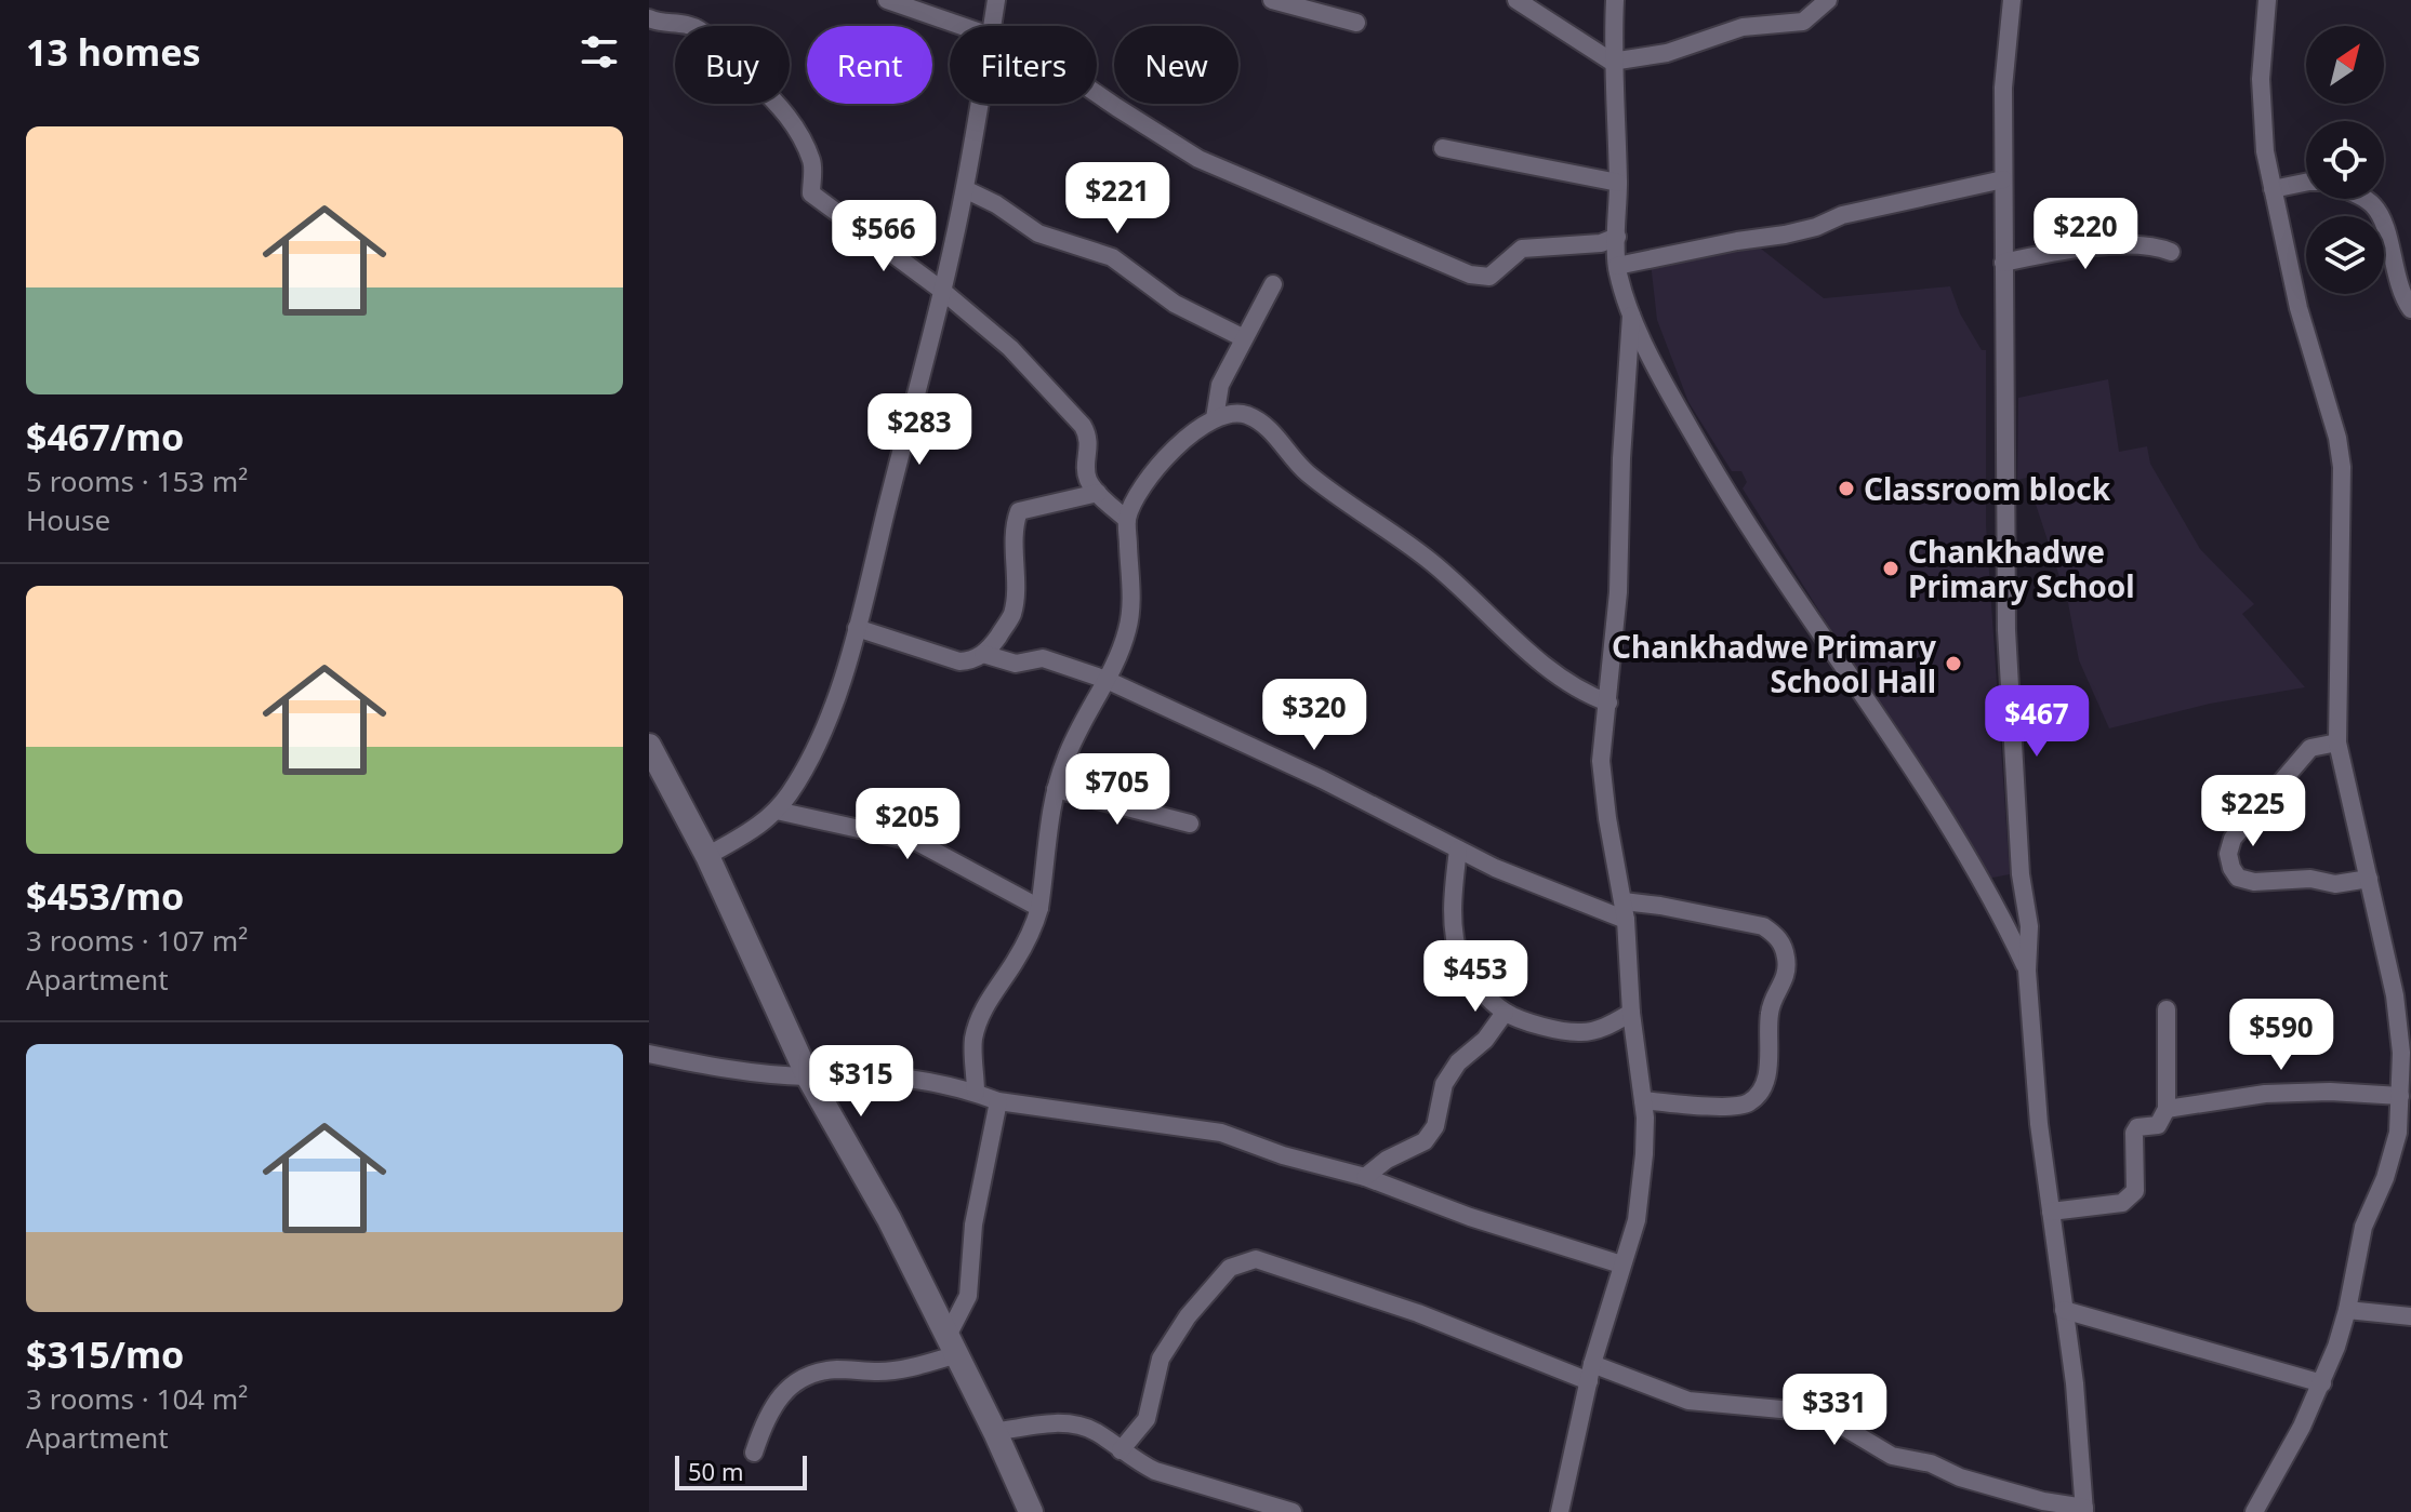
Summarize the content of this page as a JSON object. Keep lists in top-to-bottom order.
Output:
{
  "places": ["Classroom block", "Chankhadwe Primary School", "Chankhadwe Primary School Hall"],
  "scale_bar": "50 m",
  "north": "top right",
  "page": {
    "heading": "13 homes",
    "chip": [
      "Buy",
      "Rent",
      "Filters",
      "New"
    ],
    "list": [
      {
        "name": "$467/mo",
        "note": "5 rooms · 153 m² · House"
      },
      {
        "name": "$453/mo",
        "note": "3 rooms · 107 m² · Apartment"
      },
      {
        "name": "$315/mo",
        "note": "3 rooms · 104 m² · Apartment"
      }
    ],
    "price": [
      "$221",
      "$220",
      "$566",
      "$283",
      "$320",
      "$467",
      "$705",
      "$225",
      "$205",
      "$453",
      "$590",
      "$315",
      "$331"
    ],
    "scale": "50 m"
  }
}
